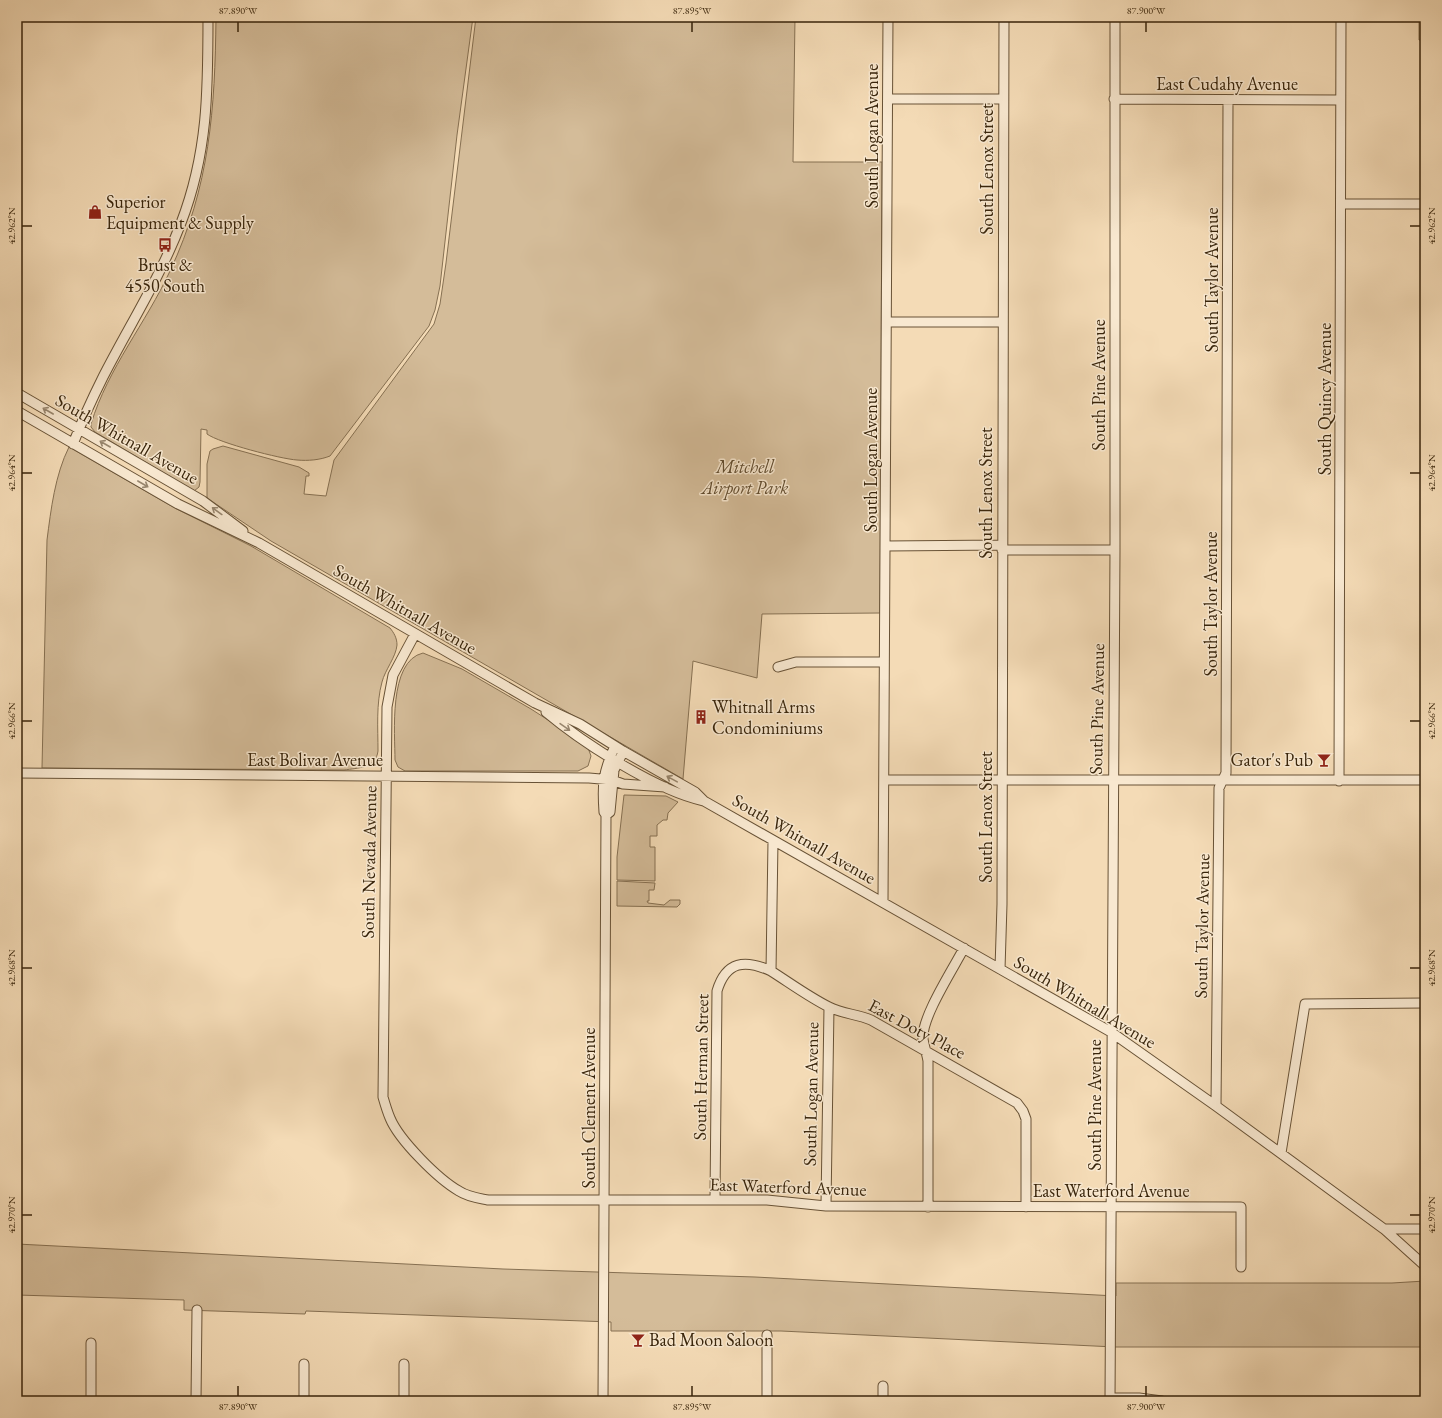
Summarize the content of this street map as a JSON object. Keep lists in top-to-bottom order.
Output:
{
  "streets": {
    "street": [
      "East Cudahy Avenue",
      "South Logan Avenue",
      "South Lenox Street",
      "South Taylor Avenue",
      "South Pine Avenue",
      "South Quincy Avenue",
      "South Whitnall Avenue",
      "East Bolivar Avenue",
      "South Nevada Avenue",
      "East Doty Place",
      "South Herman Street",
      "South Clement Avenue",
      "East Waterford Avenue"
    ]
  },
  "crossings": [
    ["East Cudahy Avenue", "South Taylor Avenue"],
    ["East Cudahy Avenue", "South Pine Avenue"],
    ["East Cudahy Avenue", "South Quincy Avenue"],
    ["South Logan Avenue", "South Whitnall Avenue"],
    ["South Logan Avenue", "East Doty Place"],
    ["South Logan Avenue", "East Waterford Avenue"],
    ["South Lenox Street", "South Whitnall Avenue"],
    ["South Taylor Avenue", "South Whitnall Avenue"],
    ["South Pine Avenue", "South Whitnall Avenue"],
    ["South Pine Avenue", "East Waterford Avenue"],
    ["South Whitnall Avenue", "East Bolivar Avenue"],
    ["South Whitnall Avenue", "South Nevada Avenue"],
    ["South Whitnall Avenue", "South Clement Avenue"],
    ["East Bolivar Avenue", "South Nevada Avenue"],
    ["East Bolivar Avenue", "South Clement Avenue"],
    ["South Nevada Avenue", "East Waterford Avenue"],
    ["East Doty Place", "South Herman Street"],
    ["East Doty Place", "East Waterford Avenue"],
    ["South Herman Street", "East Waterford Avenue"],
    ["South Clement Avenue", "East Waterford Avenue"]
  ],
  "parks": ["Mitchell Airport Park"],
  "places": {
    "shop": ["Superior Equipment & Supply"],
    "bus stop": ["Brust & 4550 South"],
    "building": ["Whitnall Arms Condominiums"],
    "bar": ["Gator's Pub", "Bad Moon Saloon"]
  },
  "coordinates": [
    "87.890°W",
    "87.895°W",
    "87.900°W",
    "42.962°N",
    "42.964°N",
    "42.966°N",
    "42.968°N",
    "42.970°N"
  ]
}
